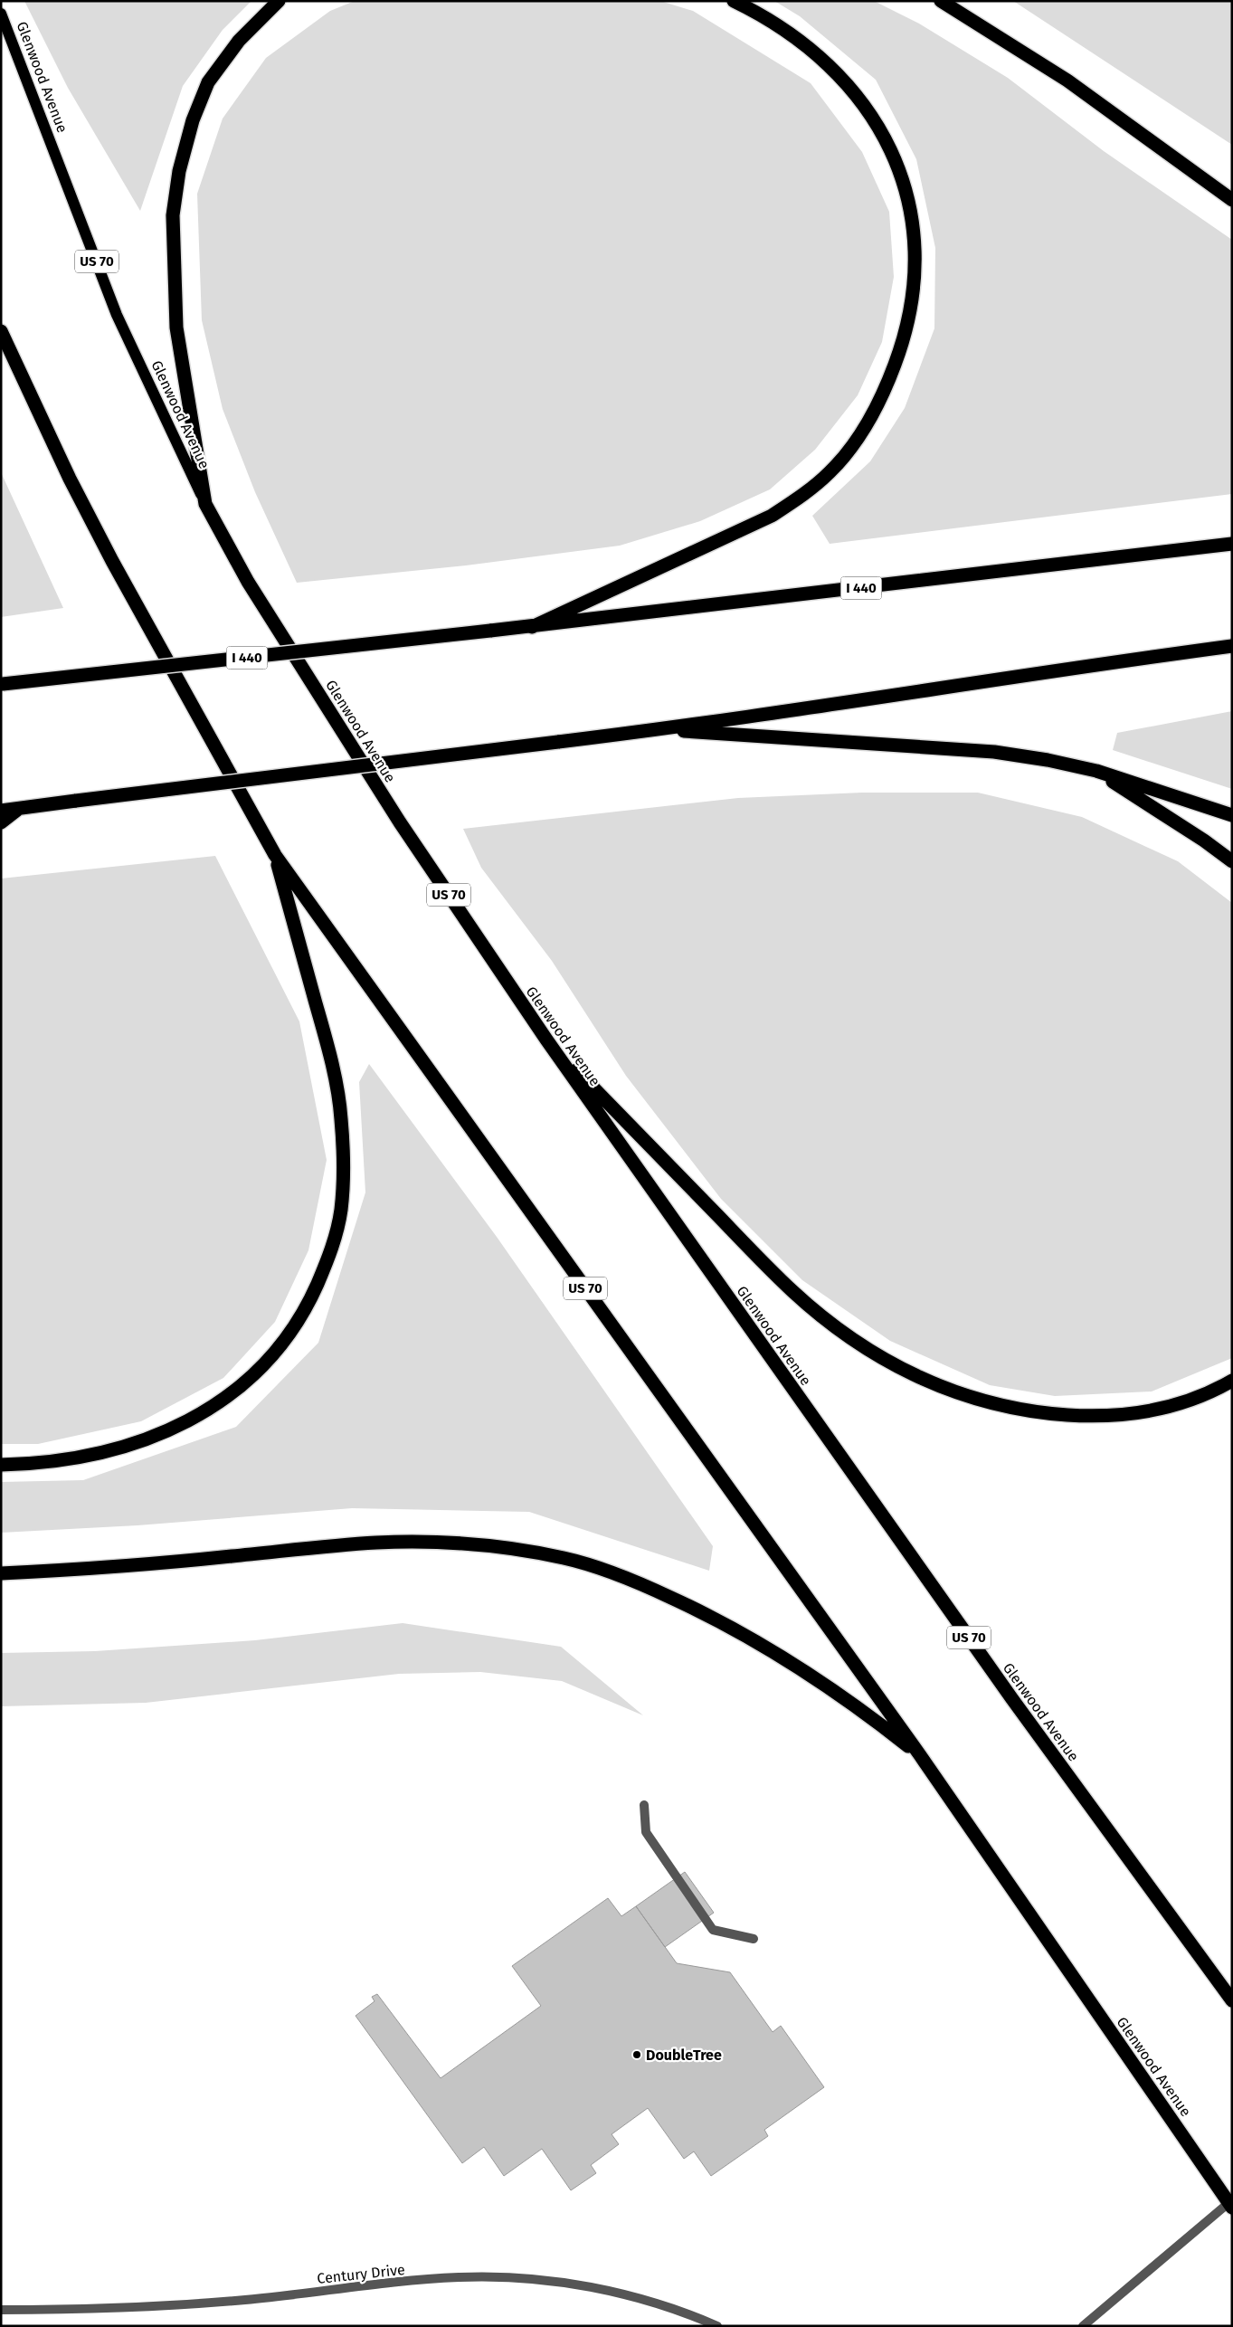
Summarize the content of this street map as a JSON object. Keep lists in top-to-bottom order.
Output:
{
  "streets": {
    "highway": ["Glenwood Avenue", "US 70", "I 440"],
    "street": ["Century Drive"]
  },
  "places": ["DoubleTree"]
}
